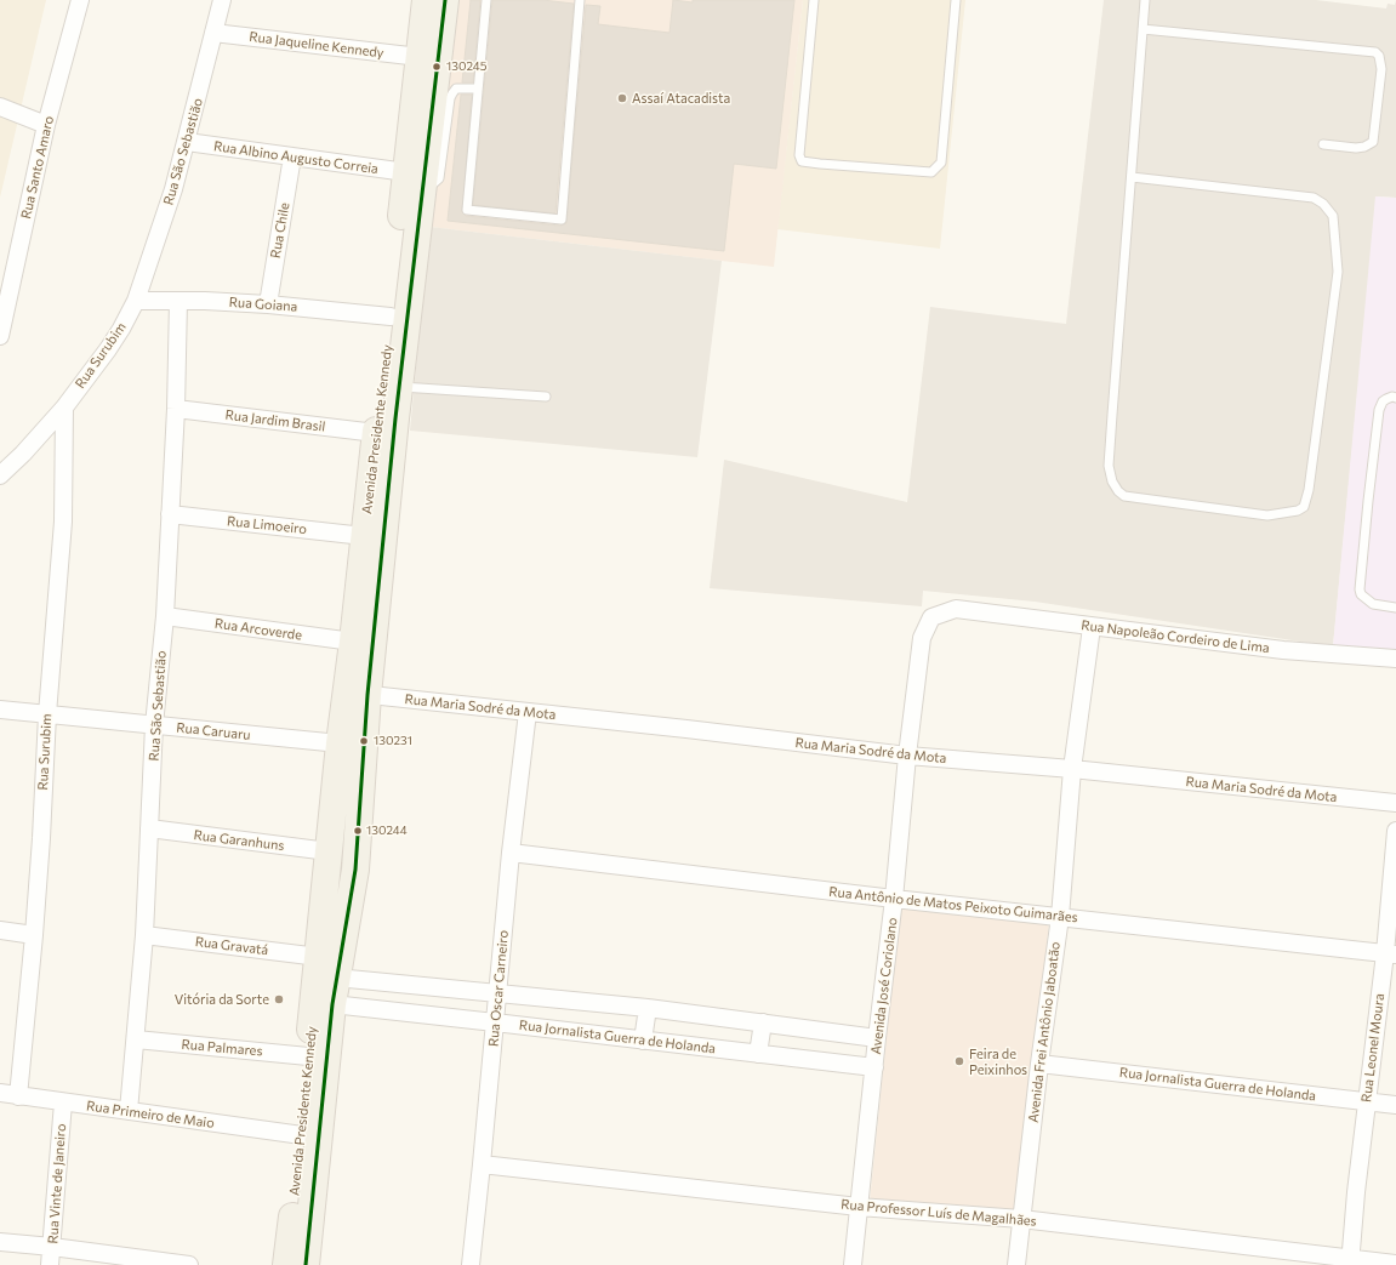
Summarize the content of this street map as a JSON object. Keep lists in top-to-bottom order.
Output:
{
  "streets": {
    "main road": ["Avenida Presidente Kennedy"],
    "street": [
      "Rua Jaqueline Kennedy",
      "Rua São Sebastião",
      "Rua Albino Augusto Correia",
      "Rua Santo Amaro",
      "Rua Chile",
      "Rua Goiana",
      "Rua Surubim",
      "Rua Jardim Brasil",
      "Rua Limoeiro",
      "Rua Arcoverde",
      "Rua Napoleão Cordeiro de Lima",
      "Rua Maria Sodré da Mota",
      "Rua Caruaru",
      "Rua Garanhuns",
      "Rua Antônio de Matos Peixoto Guimarães",
      "Rua Gravatá",
      "Avenida José Coriolano",
      "Rua Oscar Carneiro",
      "Avenida Frei Antônio Jaboatão",
      "Rua Jornalista Guerra de Holanda",
      "Rua Palmares",
      "Rua Leonel Moura",
      "Rua Primeiro de Maio",
      "Rua Vinte de Janeiro",
      "Rua Professor Luís de Magalhães"
    ]
  },
  "crossings": [
    ["Rua Jaqueline Kennedy", "Rua São Sebastião"],
    ["Rua Jaqueline Kennedy", "Avenida Presidente Kennedy"],
    ["Rua São Sebastião", "Rua Albino Augusto Correia"],
    ["Rua São Sebastião", "Rua Goiana"],
    ["Rua São Sebastião", "Rua Surubim"],
    ["Rua São Sebastião", "Rua Jardim Brasil"],
    ["Rua São Sebastião", "Rua Limoeiro"],
    ["Rua São Sebastião", "Rua Arcoverde"],
    ["Rua São Sebastião", "Rua Caruaru"],
    ["Rua São Sebastião", "Rua Garanhuns"],
    ["Rua São Sebastião", "Rua Gravatá"],
    ["Rua São Sebastião", "Rua Palmares"],
    ["Rua São Sebastião", "Rua Primeiro de Maio"],
    ["Rua Albino Augusto Correia", "Rua Chile"],
    ["Rua Albino Augusto Correia", "Avenida Presidente Kennedy"],
    ["Rua Chile", "Rua Goiana"],
    ["Rua Goiana", "Rua Surubim"],
    ["Rua Goiana", "Avenida Presidente Kennedy"],
    ["Rua Surubim", "Rua Caruaru"],
    ["Rua Surubim", "Rua Primeiro de Maio"],
    ["Rua Jardim Brasil", "Avenida Presidente Kennedy"],
    ["Avenida Presidente Kennedy", "Rua Limoeiro"],
    ["Avenida Presidente Kennedy", "Rua Arcoverde"],
    ["Avenida Presidente Kennedy", "Rua Maria Sodré da Mota"],
    ["Avenida Presidente Kennedy", "Rua Caruaru"],
    ["Avenida Presidente Kennedy", "Rua Garanhuns"],
    ["Avenida Presidente Kennedy", "Rua Gravatá"],
    ["Avenida Presidente Kennedy", "Rua Jornalista Guerra de Holanda"],
    ["Avenida Presidente Kennedy", "Rua Palmares"],
    ["Avenida Presidente Kennedy", "Rua Primeiro de Maio"],
    ["Rua Napoleão Cordeiro de Lima", "Avenida José Coriolano"],
    ["Rua Napoleão Cordeiro de Lima", "Avenida Frei Antônio Jaboatão"],
    ["Rua Maria Sodré da Mota", "Avenida José Coriolano"],
    ["Rua Maria Sodré da Mota", "Rua Oscar Carneiro"],
    ["Rua Maria Sodré da Mota", "Avenida Frei Antônio Jaboatão"],
    ["Rua Antônio de Matos Peixoto Guimarães", "Avenida José Coriolano"],
    ["Rua Antônio de Matos Peixoto Guimarães", "Rua Oscar Carneiro"],
    ["Rua Antônio de Matos Peixoto Guimarães", "Avenida Frei Antônio Jaboatão"],
    ["Rua Antônio de Matos Peixoto Guimarães", "Rua Leonel Moura"],
    ["Avenida José Coriolano", "Rua Jornalista Guerra de Holanda"],
    ["Avenida José Coriolano", "Rua Professor Luís de Magalhães"],
    ["Rua Oscar Carneiro", "Rua Jornalista Guerra de Holanda"],
    ["Rua Oscar Carneiro", "Rua Professor Luís de Magalhães"],
    ["Avenida Frei Antônio Jaboatão", "Rua Jornalista Guerra de Holanda"],
    ["Avenida Frei Antônio Jaboatão", "Rua Professor Luís de Magalhães"],
    ["Rua Jornalista Guerra de Holanda", "Rua Leonel Moura"],
    ["Rua Leonel Moura", "Rua Professor Luís de Magalhães"],
    ["Rua Primeiro de Maio", "Rua Vinte de Janeiro"]
  ],
  "places": [
    "130245",
    "Assaí Atacadista",
    "130231",
    "130244",
    "Vitória da Sorte",
    "Feira de Peixinhos"
  ]
}
